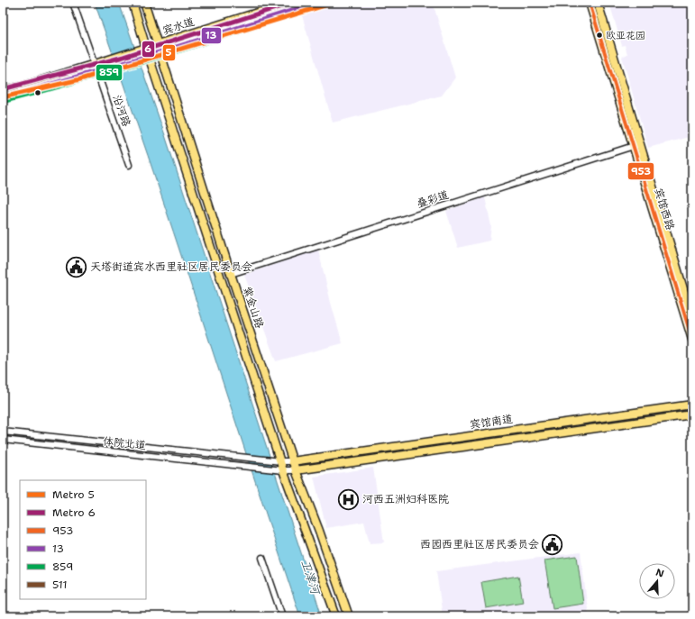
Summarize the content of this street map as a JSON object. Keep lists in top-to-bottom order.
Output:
{
  "streets": {
    "main road": [
      "宾水道",
      "宾馆西路",
      "紫金山路",
      "宾馆南道"
    ],
    "street": ["沿河路", "叠彩道", "体院北道"]
  },
  "crossings": [
    ["宾水道", "沿河路"],
    ["宾水道", "紫金山路"],
    ["叠彩道", "宾馆西路"],
    ["叠彩道", "紫金山路"],
    ["紫金山路", "宾馆南道"],
    ["紫金山路", "体院北道"]
  ],
  "water": ["卫津河"],
  "places": {
    "other": ["欧亚花园"],
    "public building": ["天塔街道宾水西里社区居民委员会", "西园西里社区居民委员会"],
    "hospital": ["河西五洲妇科医院"]
  },
  "lines": [
    "metro line 5",
    "metro line 6",
    "transit line 953",
    "transit line 13",
    "transit line 511",
    "transit line 859"
  ],
  "legend": [
    "Metro 5",
    "Metro 6",
    "953",
    "13",
    "859",
    "511"
  ],
  "north": "top"
}
